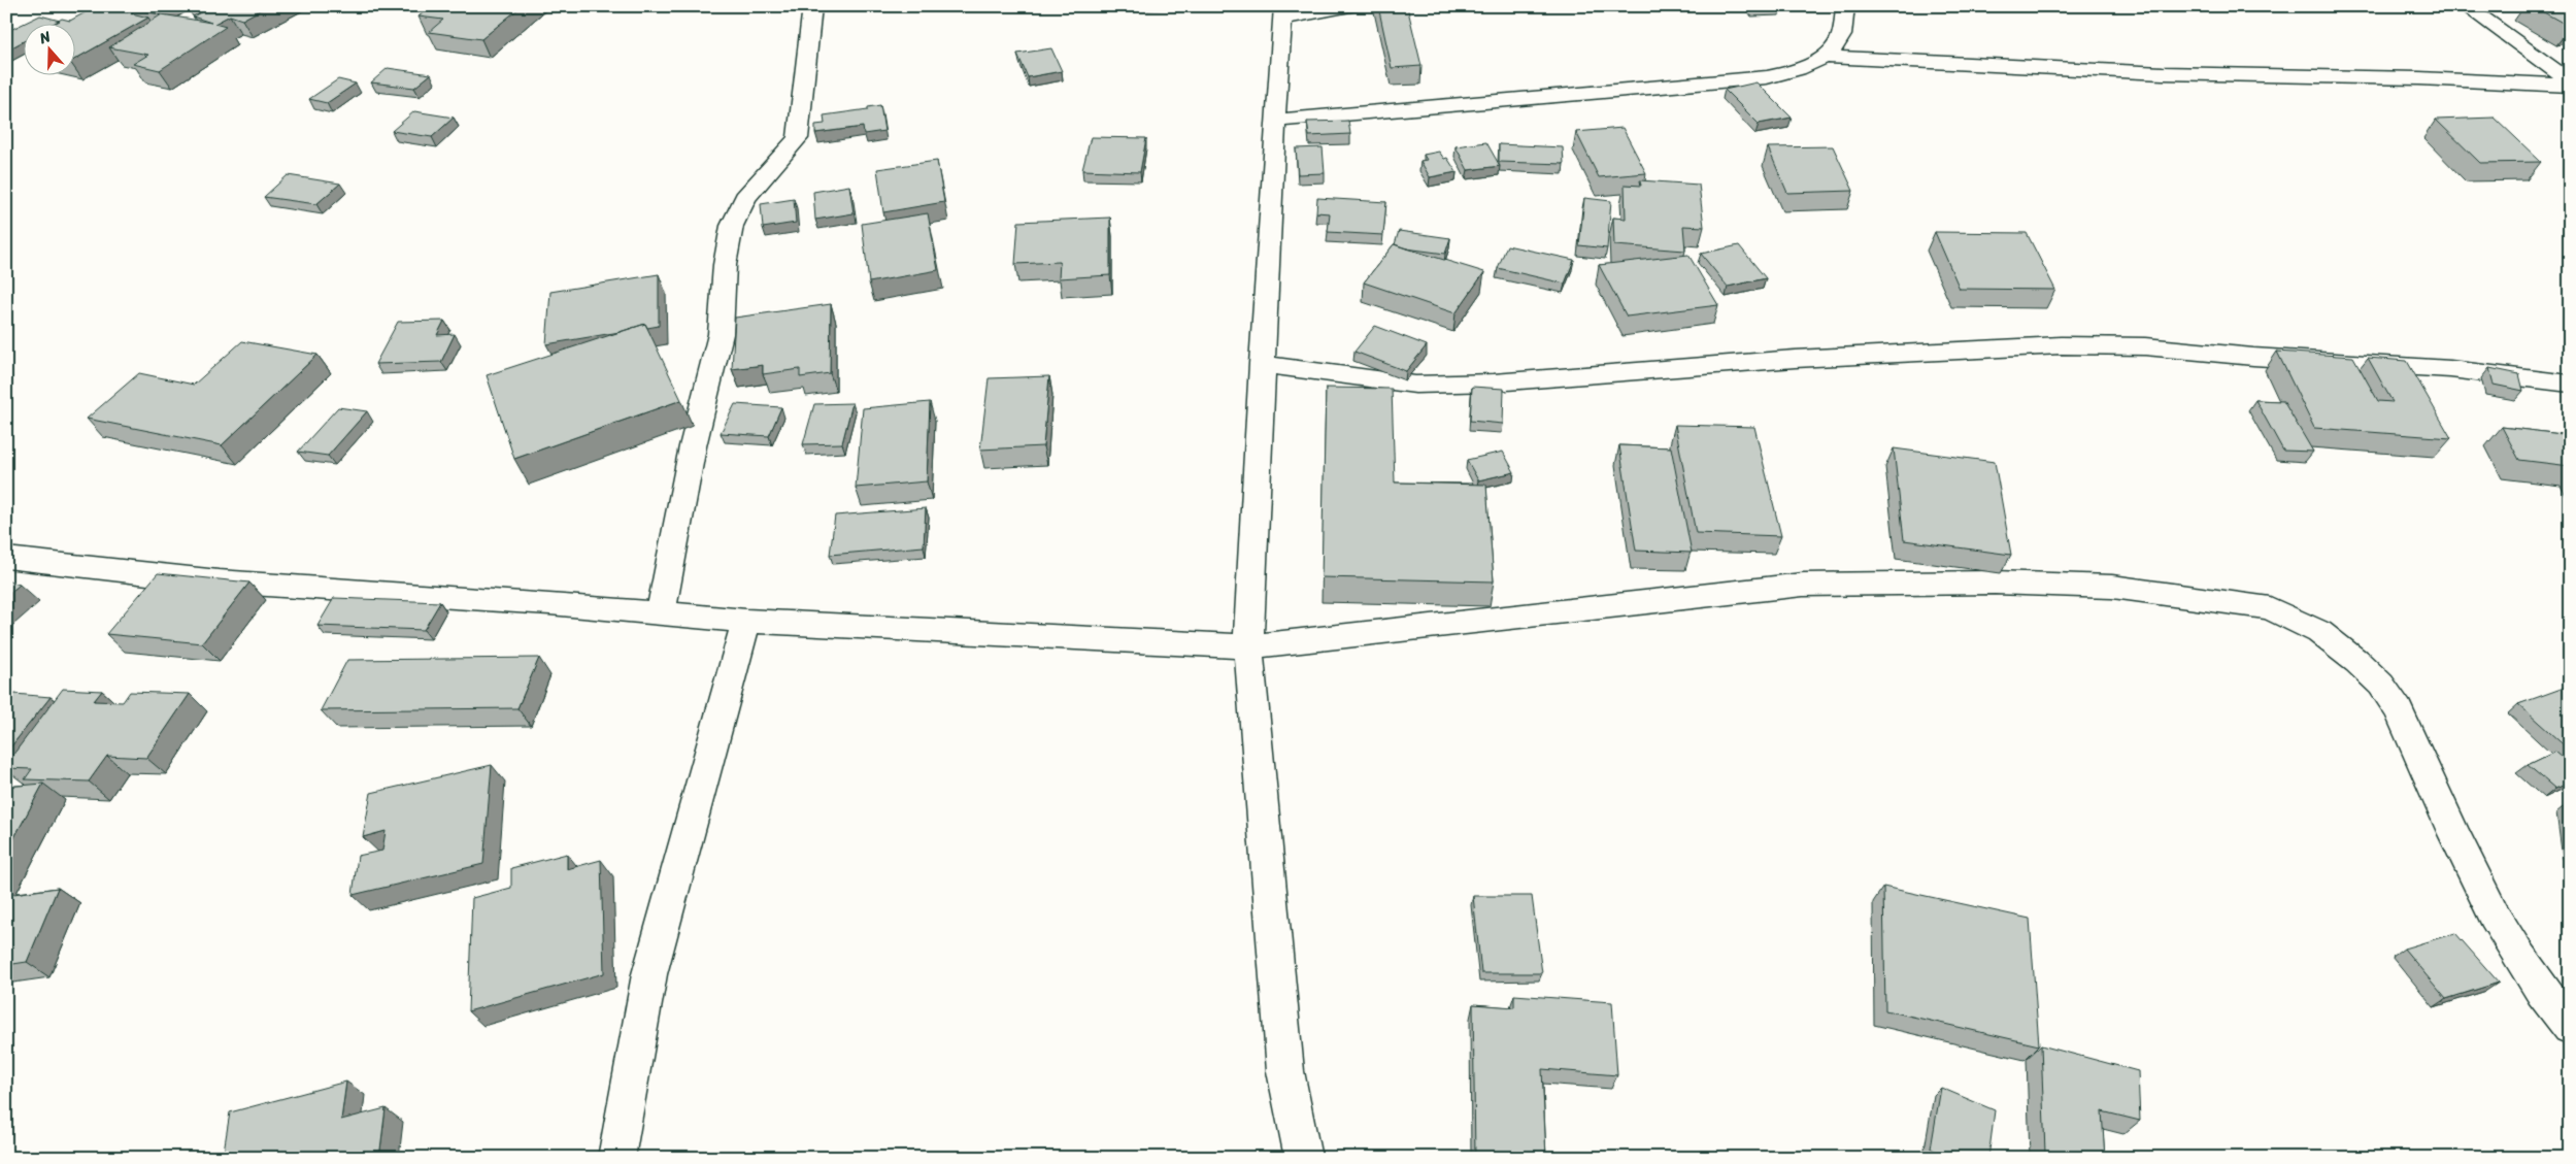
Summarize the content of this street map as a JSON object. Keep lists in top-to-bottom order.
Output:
{
  "north": "top"
}
